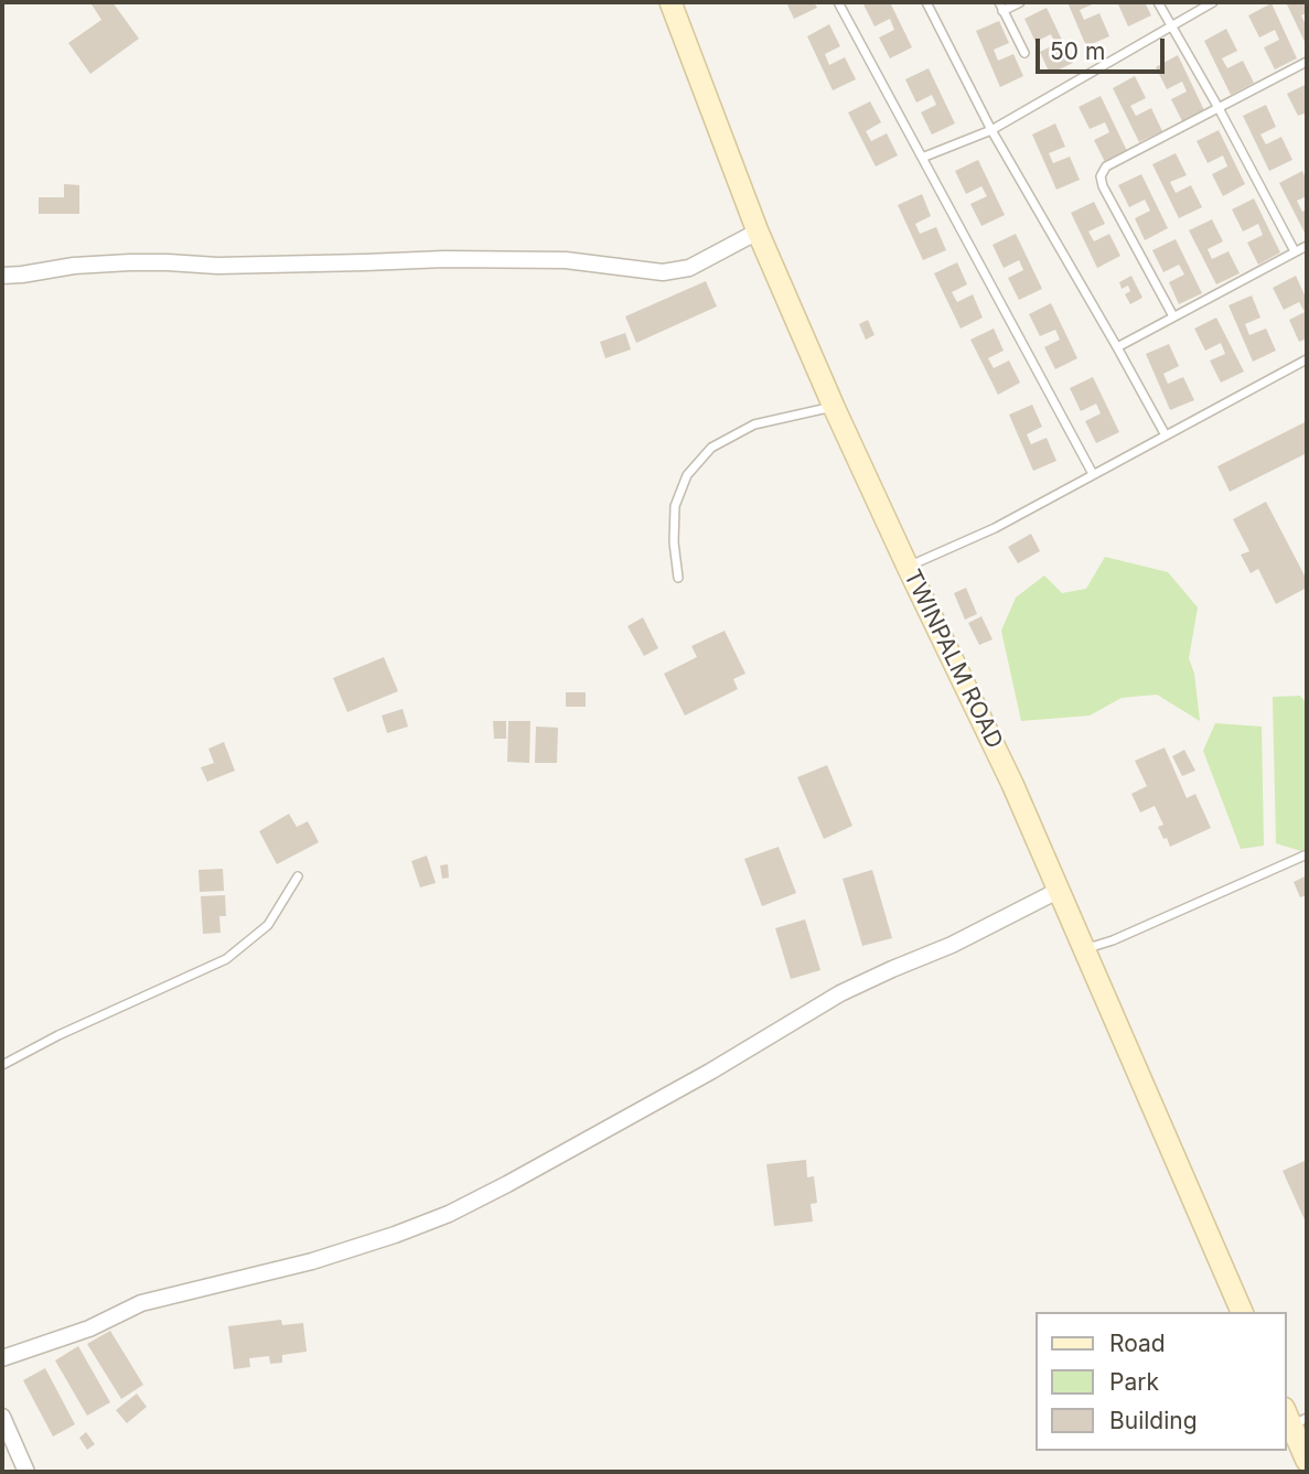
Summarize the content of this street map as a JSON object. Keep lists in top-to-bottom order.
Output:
{
  "streets": {
    "main road": ["TWINPALM ROAD"]
  },
  "legend": ["Road", "Park", "Building"],
  "scale_bar": "50 m"
}
